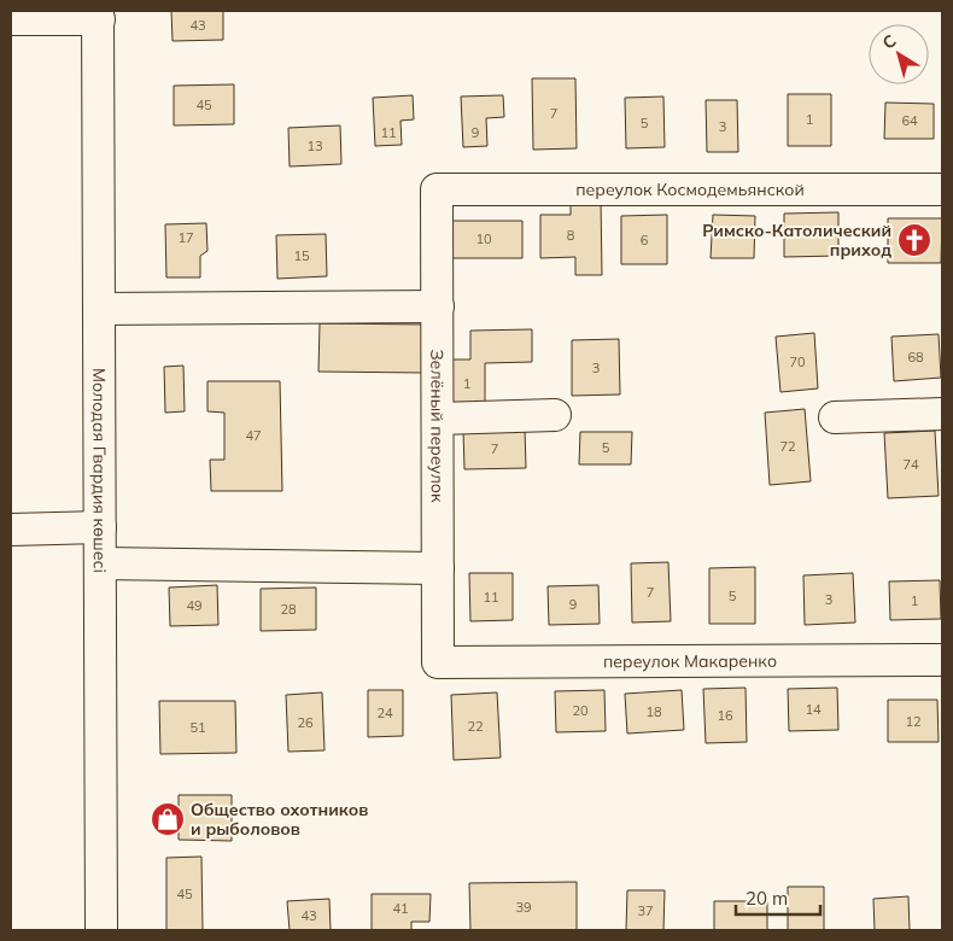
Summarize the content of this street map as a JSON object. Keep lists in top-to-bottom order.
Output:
{
  "streets": {
    "street": [
      "переулок Космодемьянской",
      "Зелёный переулок",
      "Молодая Гвардия көшесі",
      "переулок Макаренко"
    ]
  },
  "crossings": [
    ["переулок Космодемьянской", "Зелёный переулок"],
    ["Зелёный переулок", "переулок Макаренко"]
  ],
  "places": {
    "church": ["Римско-Католический приход"],
    "shop": ["Общество охотников и рыболовов"]
  },
  "house_numbers": [
    "43",
    "45",
    "7",
    "1",
    "64",
    "5",
    "3",
    "11",
    "9",
    "13",
    "8",
    "17",
    "10",
    "6",
    "15",
    "68",
    "70",
    "3",
    "1",
    "47",
    "72",
    "5",
    "7",
    "74",
    "7",
    "5",
    "11",
    "3",
    "1",
    "9",
    "49",
    "28",
    "14",
    "20",
    "18",
    "24",
    "16",
    "12",
    "26",
    "22",
    "51",
    "45",
    "39",
    "41",
    "37",
    "43"
  ],
  "scale_bar": "20 m",
  "north": "top left"
}
